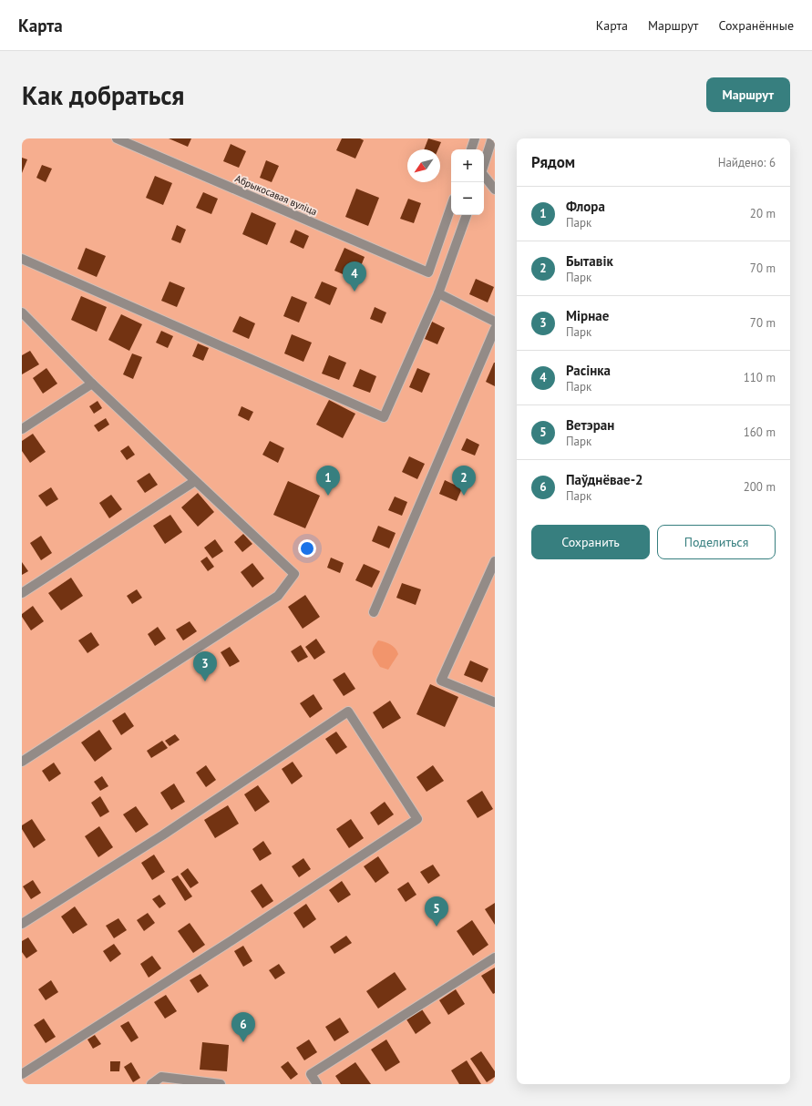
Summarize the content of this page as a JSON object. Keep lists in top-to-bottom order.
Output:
{
  "streets": {
    "lane": ["Абрыкосавая вуліца"]
  },
  "north": "bottom left",
  "page": {
    "header": "Карта",
    "nav": ["Карта", "Маршрут", "Сохранённые"],
    "buttons": [
      "Маршрут",
      ["Сохранить", "Поделиться"]
    ],
    "title": "Как добраться",
    "heading": ["Рядом", "Найдено: 6"],
    "map_buttons": ["+", "−"],
    "list": [
      {
        "mark": "1",
        "name": "Флора",
        "note": "Парк",
        "value": "20 m"
      },
      {
        "mark": "2",
        "name": "Бытавік",
        "note": "Парк",
        "value": "70 m"
      },
      {
        "mark": "3",
        "name": "Мірнае",
        "note": "Парк",
        "value": "70 m"
      },
      {
        "mark": "4",
        "name": "Расінка",
        "note": "Парк",
        "value": "110 m"
      },
      {
        "mark": "5",
        "name": "Ветэран",
        "note": "Парк",
        "value": "160 m"
      },
      {
        "mark": "6",
        "name": "Паўднёвае-2",
        "note": "Парк",
        "value": "200 m"
      }
    ],
    "pins": [
      "4",
      "1",
      "2",
      "3",
      "5",
      "6"
    ]
  }
}
